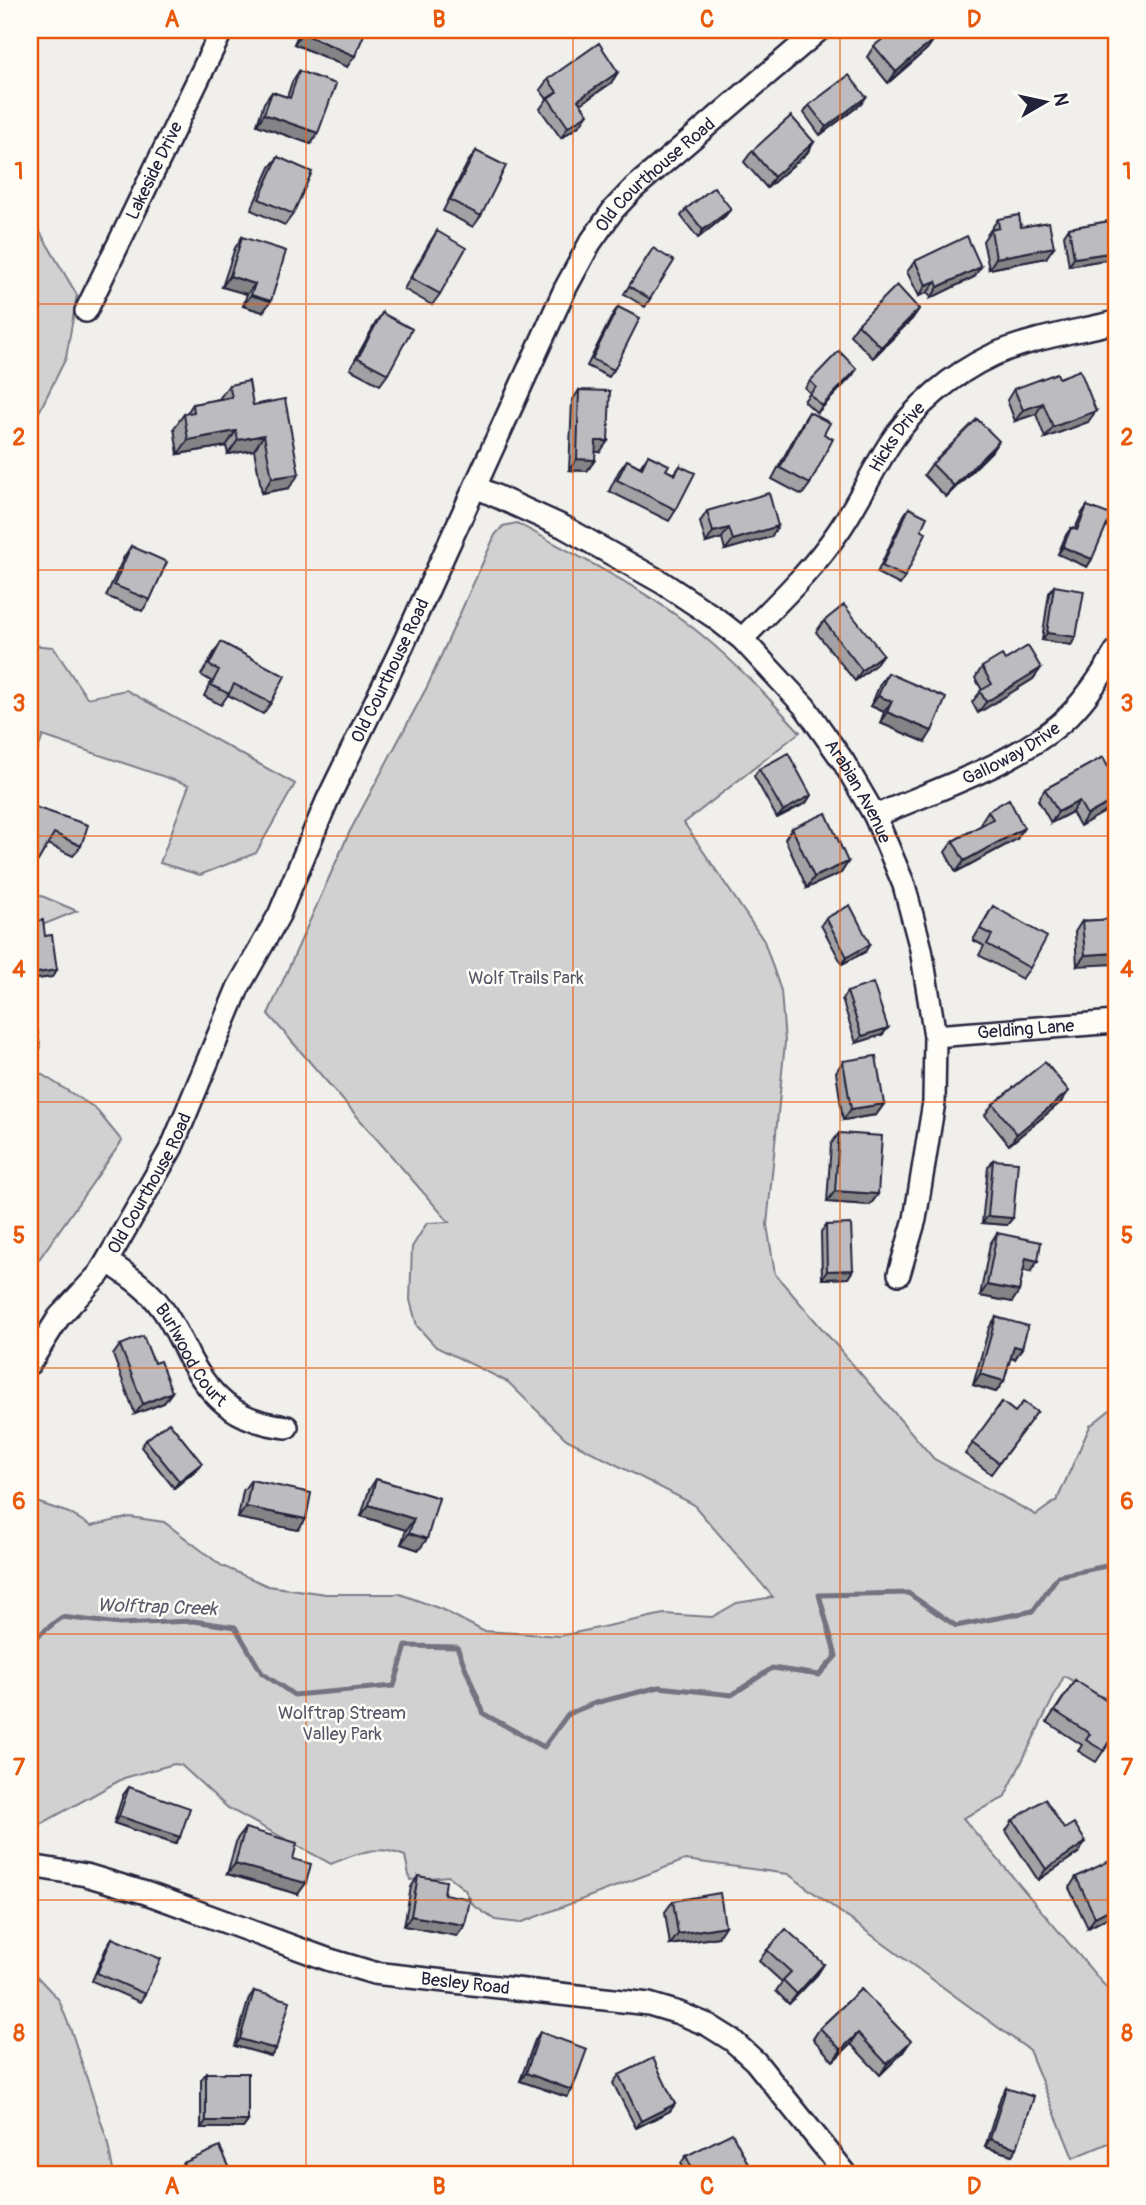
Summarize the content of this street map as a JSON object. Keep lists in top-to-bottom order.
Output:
{
  "streets": {
    "street": [
      "Lakeside Drive",
      "Old Courthouse Road",
      "Hicks Drive",
      "Galloway Drive",
      "Arabian Avenue",
      "Gelding Lane",
      "Burlwood Court",
      "Besley Road"
    ]
  },
  "crossings": [
    ["Old Courthouse Road", "Arabian Avenue"],
    ["Old Courthouse Road", "Burlwood Court"],
    ["Hicks Drive", "Arabian Avenue"],
    ["Galloway Drive", "Arabian Avenue"],
    ["Arabian Avenue", "Gelding Lane"]
  ],
  "water": ["Wolftrap Creek"],
  "parks": ["Wolf Trails Park", "Wolftrap Stream Valley Park"],
  "north": "right",
  "grid": {
    "columns": [
      "A",
      "B",
      "C",
      "D"
    ],
    "rows": [
      "1",
      "2",
      "3",
      "4",
      "5",
      "6",
      "7",
      "8"
    ]
  }
}
